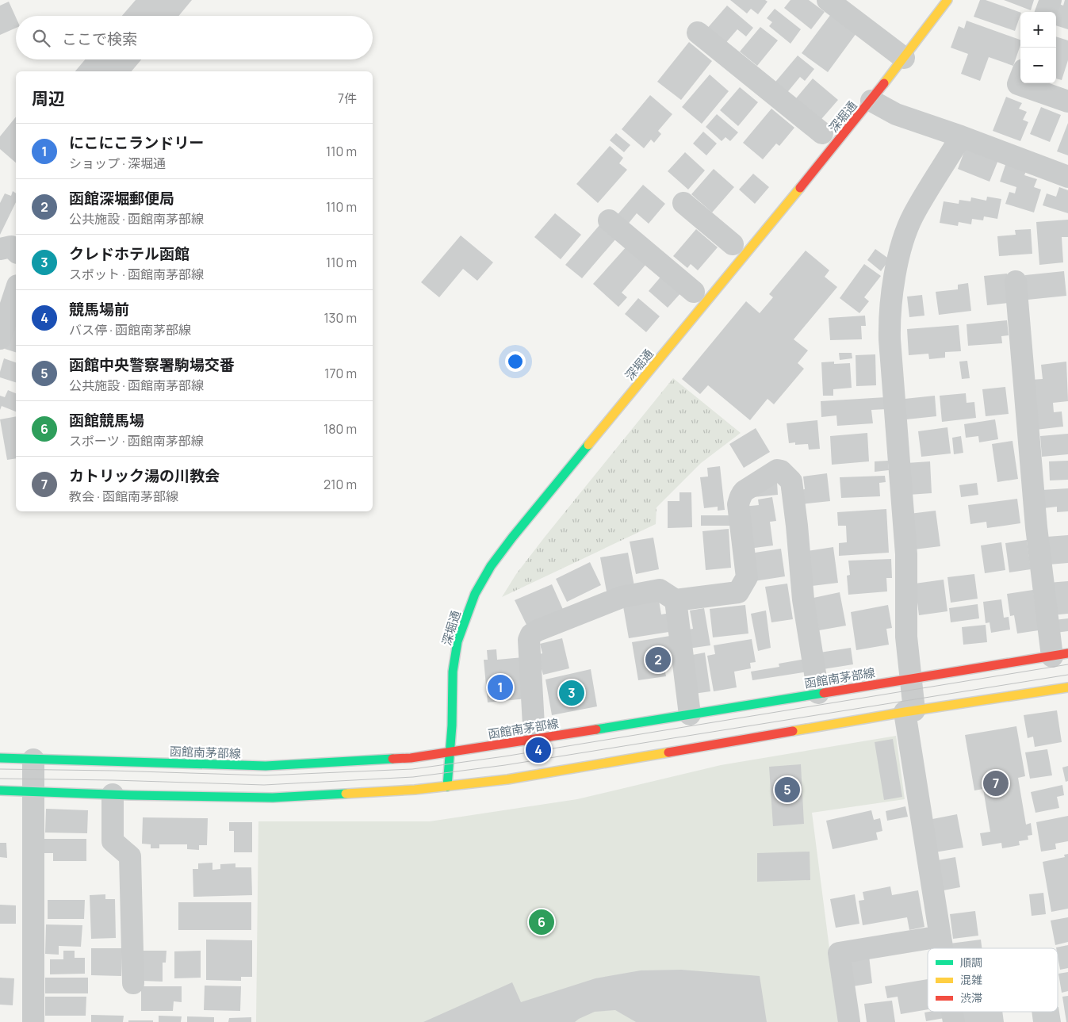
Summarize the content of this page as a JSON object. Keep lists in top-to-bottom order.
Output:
{
  "streets": {
    "main road": ["深堀通", "函館南茅部線"]
  },
  "crossings": [
    ["深堀通", "函館南茅部線"]
  ],
  "legend": ["順調", "混雑", "渋滞"],
  "page": {
    "map_buttons": ["+", "−"],
    "search": "ここで検索",
    "heading": ["周辺", "7件"],
    "list": [
      {
        "mark": "1",
        "name": "にこにこランドリー",
        "note": "ショップ · 深堀通",
        "value": "110 m"
      },
      {
        "mark": "2",
        "name": "函館深堀郵便局",
        "note": "公共施設 · 函館南茅部線",
        "value": "110 m"
      },
      {
        "mark": "3",
        "name": "クレドホテル函館",
        "note": "スポット · 函館南茅部線",
        "value": "110 m"
      },
      {
        "mark": "4",
        "name": "競馬場前",
        "note": "バス停 · 函館南茅部線",
        "value": "130 m"
      },
      {
        "mark": "5",
        "name": "函館中央警察署駒場交番",
        "note": "公共施設 · 函館南茅部線",
        "value": "170 m"
      },
      {
        "mark": "6",
        "name": "函館競馬場",
        "note": "スポーツ · 函館南茅部線",
        "value": "180 m"
      },
      {
        "mark": "7",
        "name": "カトリック湯の川教会",
        "note": "教会 · 函館南茅部線",
        "value": "210 m"
      }
    ],
    "pins": [
      "2",
      "1",
      "3",
      "4",
      "7",
      "5",
      "6"
    ]
  }
}
